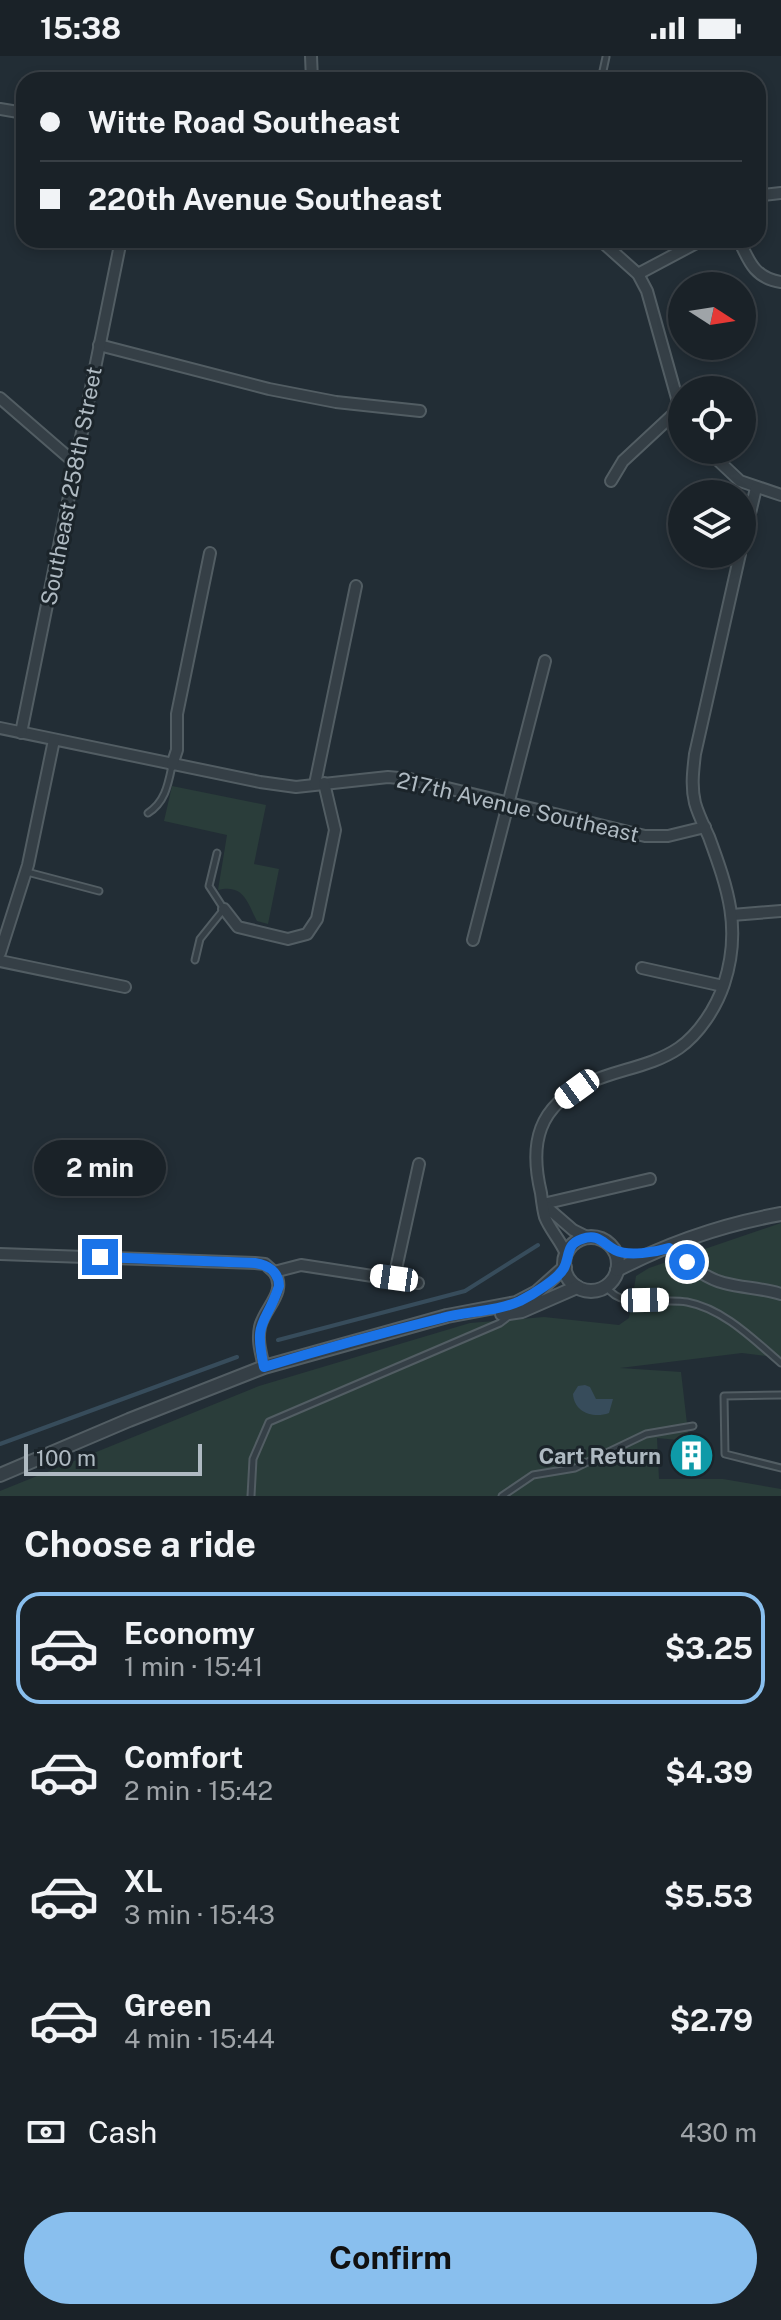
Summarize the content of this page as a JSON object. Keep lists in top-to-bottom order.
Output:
{
  "streets": {
    "street": ["Southeast 258th Street", "217th Avenue Southeast"]
  },
  "crossings": [
    ["Southeast 258th Street", "217th Avenue Southeast"]
  ],
  "places": {
    "building": ["Cart Return"]
  },
  "scale_bar": "100 m",
  "north": "right",
  "page": {
    "status": "15:38",
    "banner": ["Witte Road Southeast", "220th Avenue Southeast"],
    "bubble": "2 min",
    "scale": "100 m",
    "heading": "Choose a ride",
    "list": [
      {
        "name": "Economy",
        "note": "1 min · 15:41",
        "value": "$3.25"
      },
      {
        "name": "Comfort",
        "note": "2 min · 15:42",
        "value": "$4.39"
      },
      {
        "name": "XL",
        "note": "3 min · 15:43",
        "value": "$5.53"
      },
      {
        "name": "Green",
        "note": "4 min · 15:44",
        "value": "$2.79"
      }
    ],
    "pay": ["Cash", "430 m"],
    "buttons": "Confirm"
  }
}
